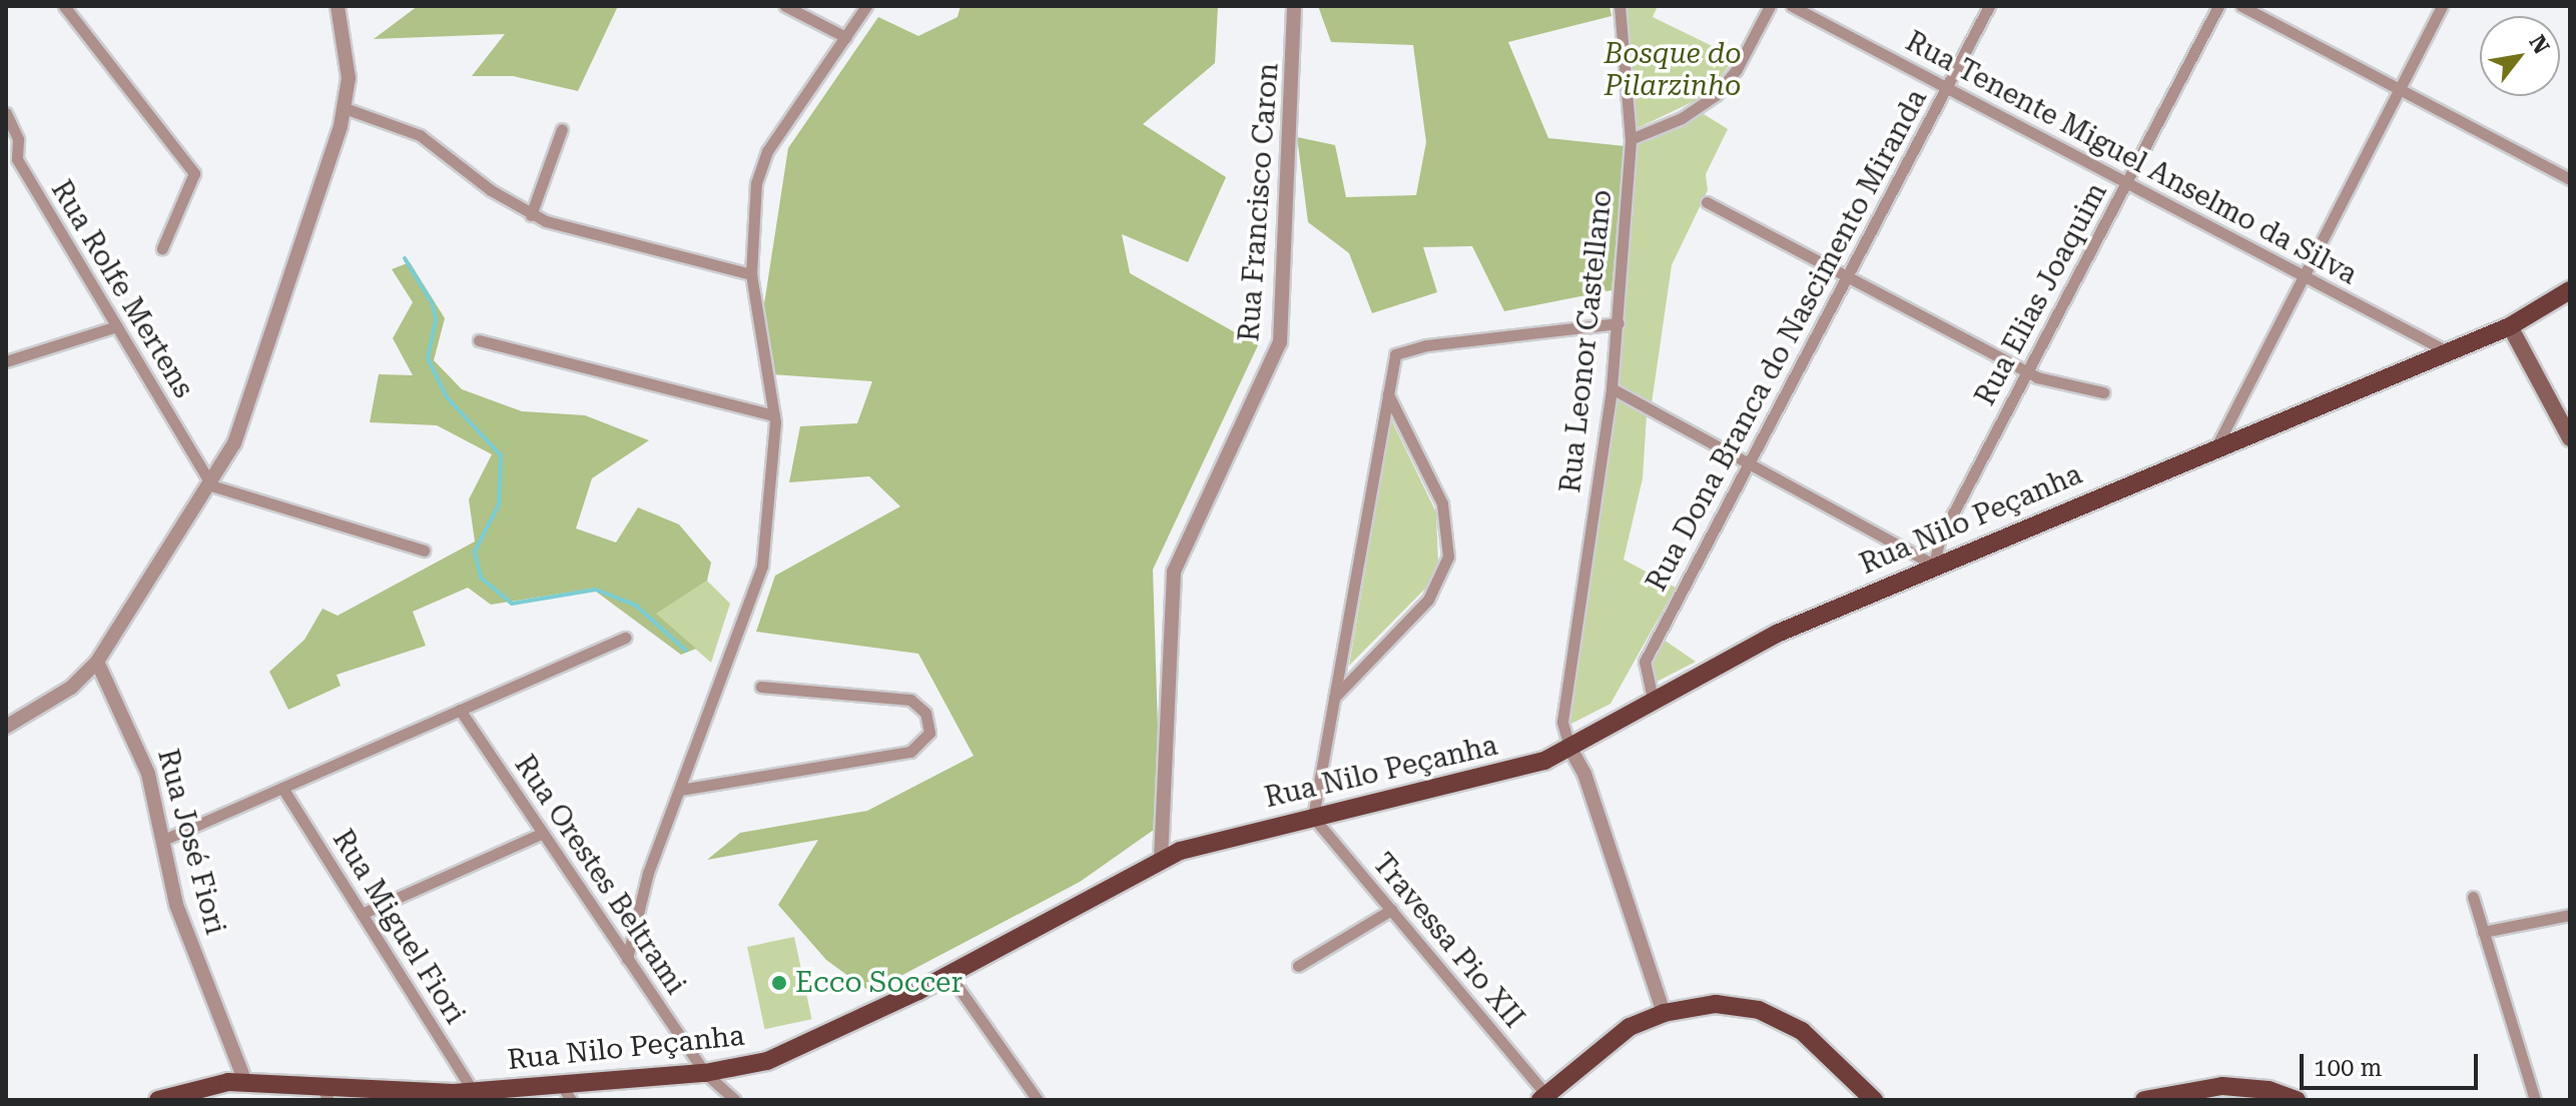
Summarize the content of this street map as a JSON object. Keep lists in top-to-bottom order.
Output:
{
  "streets": {
    "main road": ["Rua Nilo Peçanha"],
    "street": [
      "Rua Tenente Miguel Anselmo da Silva",
      "Rua Francisco Caron",
      "Rua Rolfe Mertens",
      "Rua Elias Joaquim",
      "Rua Dona Branca do Nascimento Miranda",
      "Rua Leonor Castellano",
      "Rua José Fiori",
      "Rua Orestes Beltrami",
      "Rua Miguel Fiori",
      "Travessa Pio XII"
    ]
  },
  "crossings": [
    ["Rua Tenente Miguel Anselmo da Silva", "Rua Elias Joaquim"],
    ["Rua Tenente Miguel Anselmo da Silva", "Rua Dona Branca do Nascimento Miranda"],
    ["Rua Tenente Miguel Anselmo da Silva", "Rua Nilo Peçanha"],
    ["Rua Francisco Caron", "Rua Nilo Peçanha"],
    ["Rua Elias Joaquim", "Rua Nilo Peçanha"],
    ["Rua Dona Branca do Nascimento Miranda", "Rua Nilo Peçanha"],
    ["Rua Leonor Castellano", "Rua Nilo Peçanha"],
    ["Rua Nilo Peçanha", "Rua José Fiori"],
    ["Rua Nilo Peçanha", "Rua Orestes Beltrami"],
    ["Rua Nilo Peçanha", "Rua Miguel Fiori"],
    ["Rua Nilo Peçanha", "Travessa Pio XII"]
  ],
  "parks": ["Bosque do Pilarzinho"],
  "places": ["Ecco Soccer"],
  "scale_bar": "100 m",
  "north": "top right"
}
